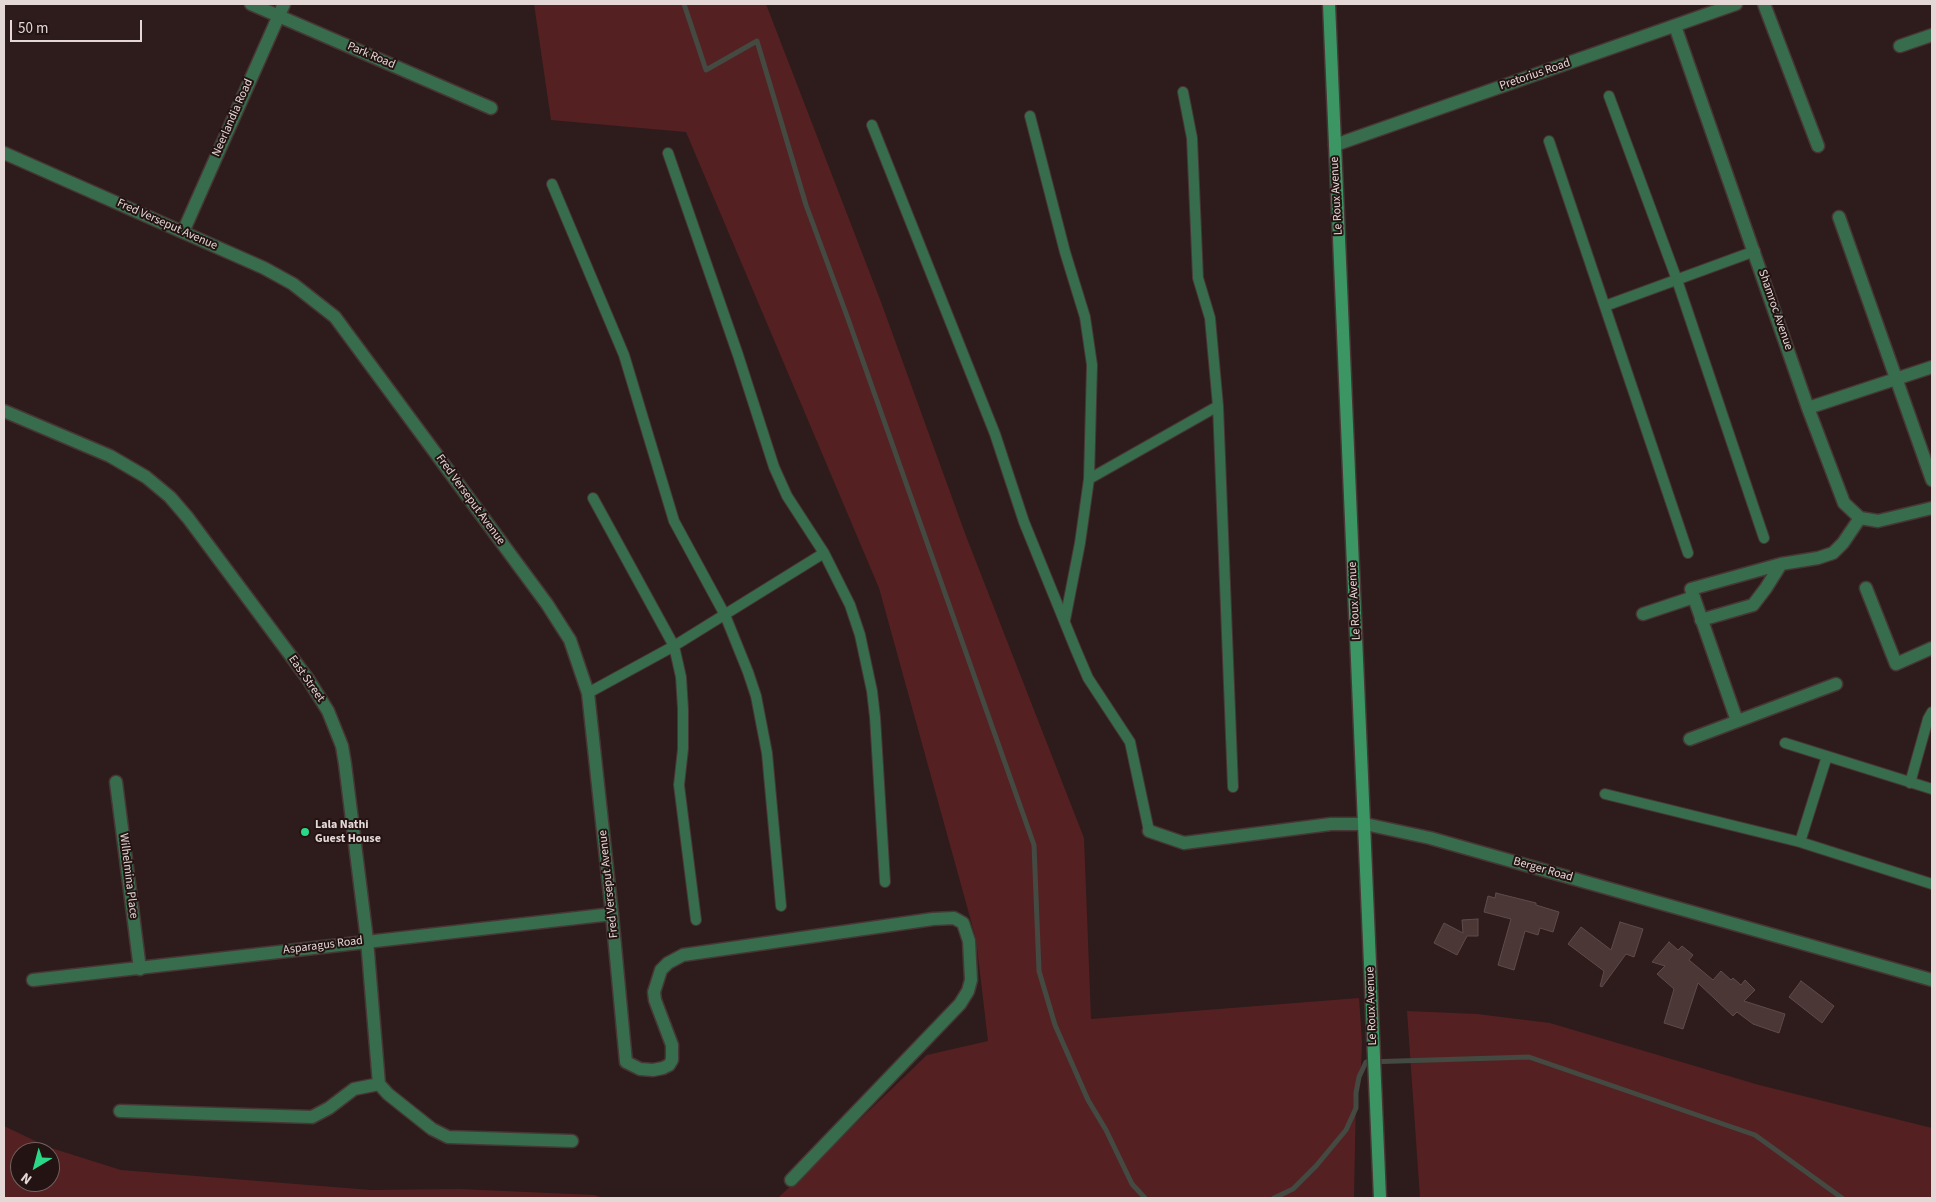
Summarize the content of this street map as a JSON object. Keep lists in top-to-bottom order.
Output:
{
  "streets": {
    "main road": ["Le Roux Avenue"],
    "street": [
      "Park Road",
      "Pretorius Road",
      "Neerlandia Road",
      "Fred Verseput Avenue",
      "Shamroc Avenue",
      "East Street",
      "Berger Road",
      "Wilhelmina Place",
      "Asparagus Road"
    ]
  },
  "crossings": [
    ["Park Road", "Neerlandia Road"],
    ["Pretorius Road", "Le Roux Avenue"],
    ["Pretorius Road", "Shamroc Avenue"],
    ["Neerlandia Road", "Fred Verseput Avenue"],
    ["Le Roux Avenue", "Berger Road"],
    ["Fred Verseput Avenue", "Asparagus Road"],
    ["East Street", "Asparagus Road"],
    ["Wilhelmina Place", "Asparagus Road"]
  ],
  "places": ["Lala Nathi Guest House"],
  "scale_bar": "50 m",
  "north": "bottom left"
}
